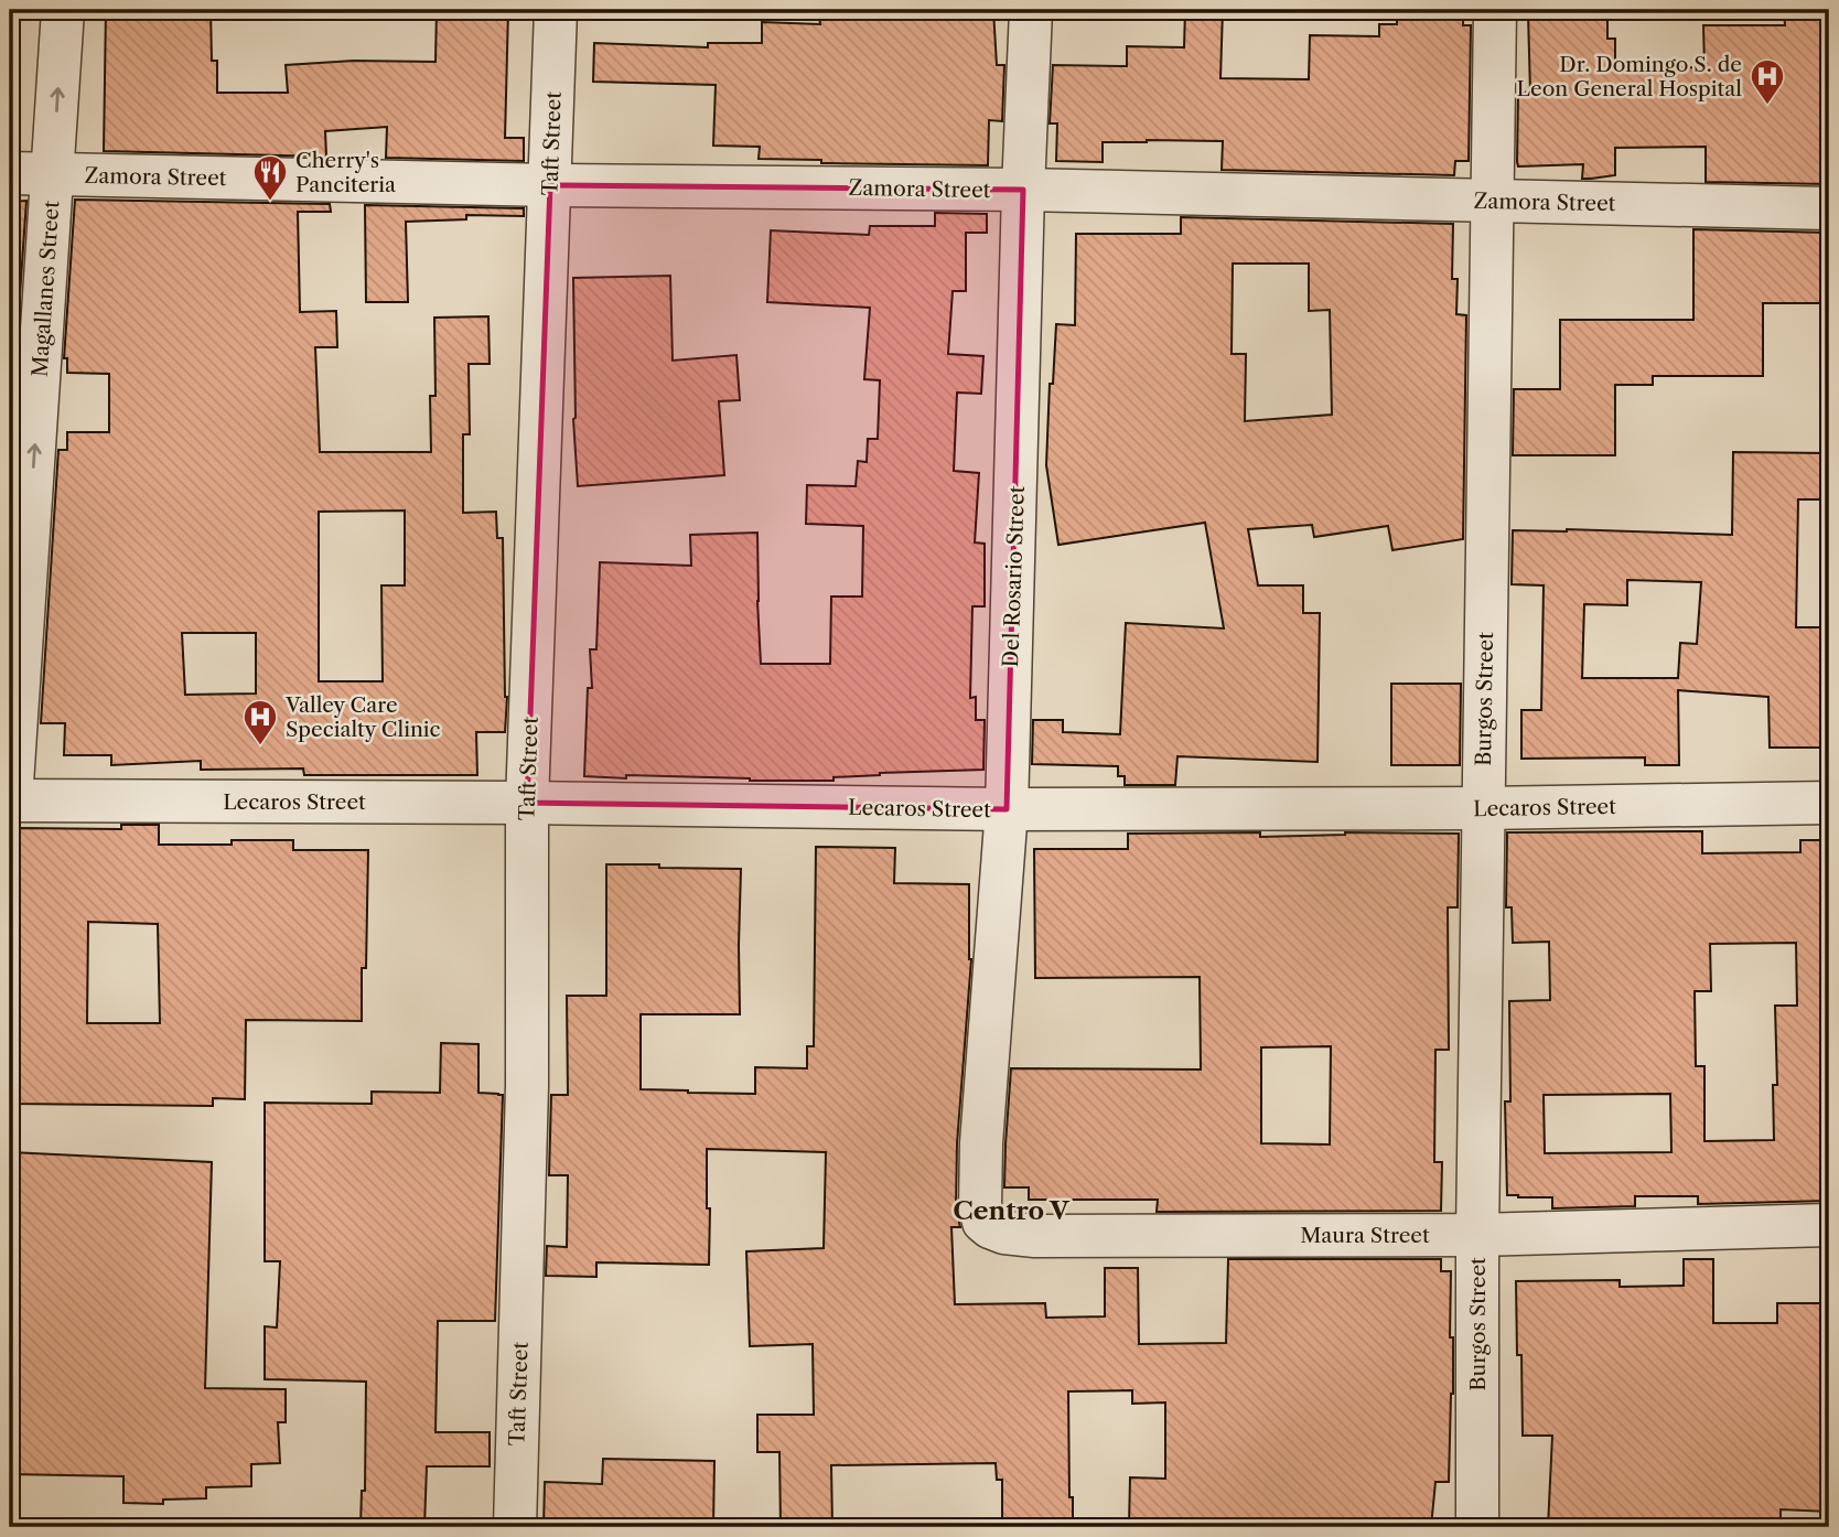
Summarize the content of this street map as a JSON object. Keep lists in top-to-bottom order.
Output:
{
  "streets": {
    "street": [
      "Taft Street",
      "Zamora Street",
      "Magallanes Street",
      "Del Rosario Street",
      "Burgos Street",
      "Lecaros Street",
      "Maura Street"
    ]
  },
  "crossings": [
    ["Taft Street", "Zamora Street"],
    ["Taft Street", "Lecaros Street"],
    ["Zamora Street", "Magallanes Street"],
    ["Zamora Street", "Del Rosario Street"],
    ["Zamora Street", "Burgos Street"],
    ["Magallanes Street", "Lecaros Street"],
    ["Del Rosario Street", "Lecaros Street"],
    ["Del Rosario Street", "Maura Street"],
    ["Burgos Street", "Lecaros Street"],
    ["Burgos Street", "Maura Street"]
  ],
  "one_way": ["Magallanes Street"],
  "districts": ["Centro V"],
  "places": {
    "hospital": ["Dr. Domingo S. de Leon General Hospital", "Valley Care Specialty Clinic"],
    "restaurant": ["Cherry's Panciteria"]
  }
}
